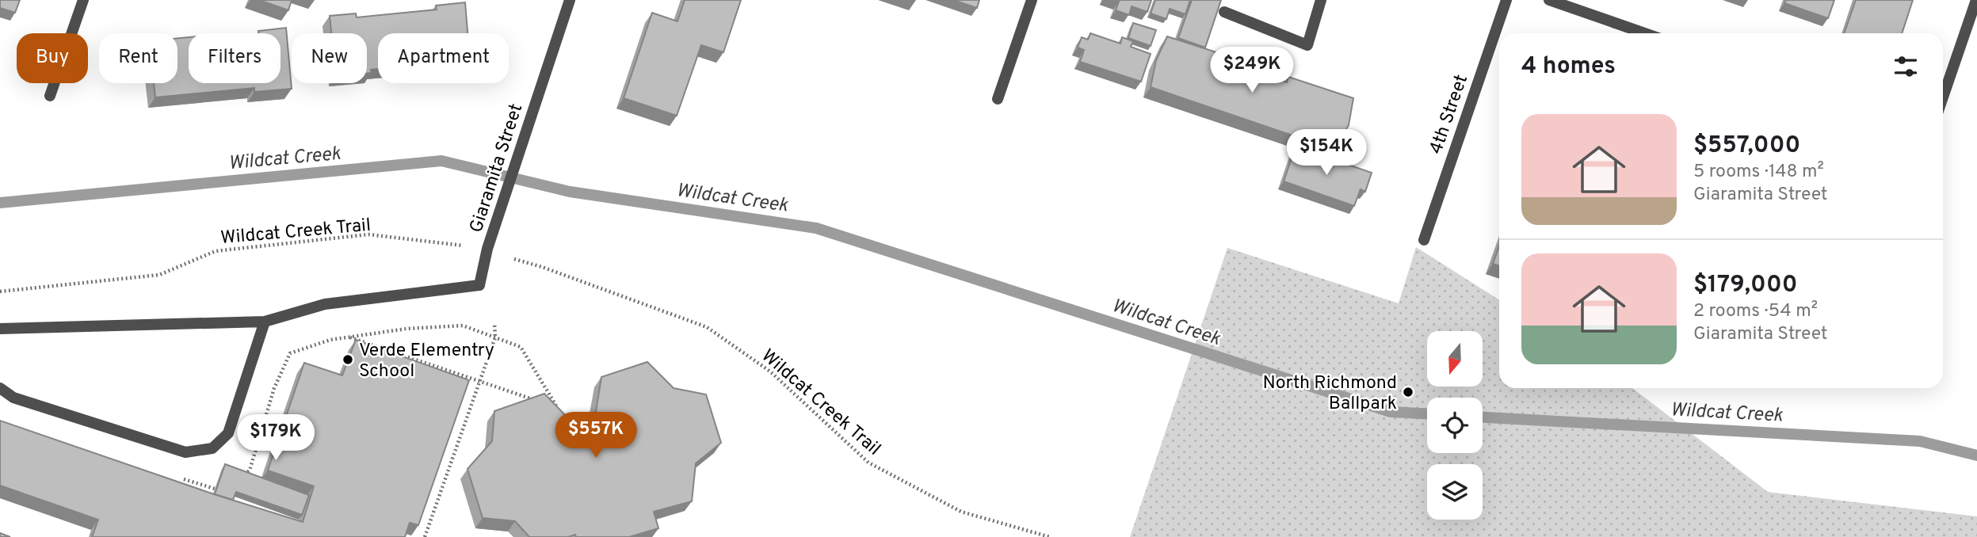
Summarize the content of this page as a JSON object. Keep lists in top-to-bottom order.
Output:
{
  "streets": {
    "street": ["4th Street", "Giaramita Street"],
    "path": ["Wildcat Creek Trail"]
  },
  "water": ["Wildcat Creek"],
  "places": ["Verde Elementry School", "North Richmond Ballpark"],
  "north": "bottom",
  "page": {
    "chip": [
      "Buy",
      "Rent",
      "Filters",
      "New",
      "Apartment"
    ],
    "heading": "4 homes",
    "price": [
      "$249K",
      "$154K",
      "$557K",
      "$179K"
    ],
    "list": [
      {
        "name": "$557,000",
        "note": "5 rooms · 148 m² · Giaramita Street"
      },
      {
        "name": "$179,000",
        "note": "2 rooms · 54 m² · Giaramita Street"
      }
    ]
  }
}
